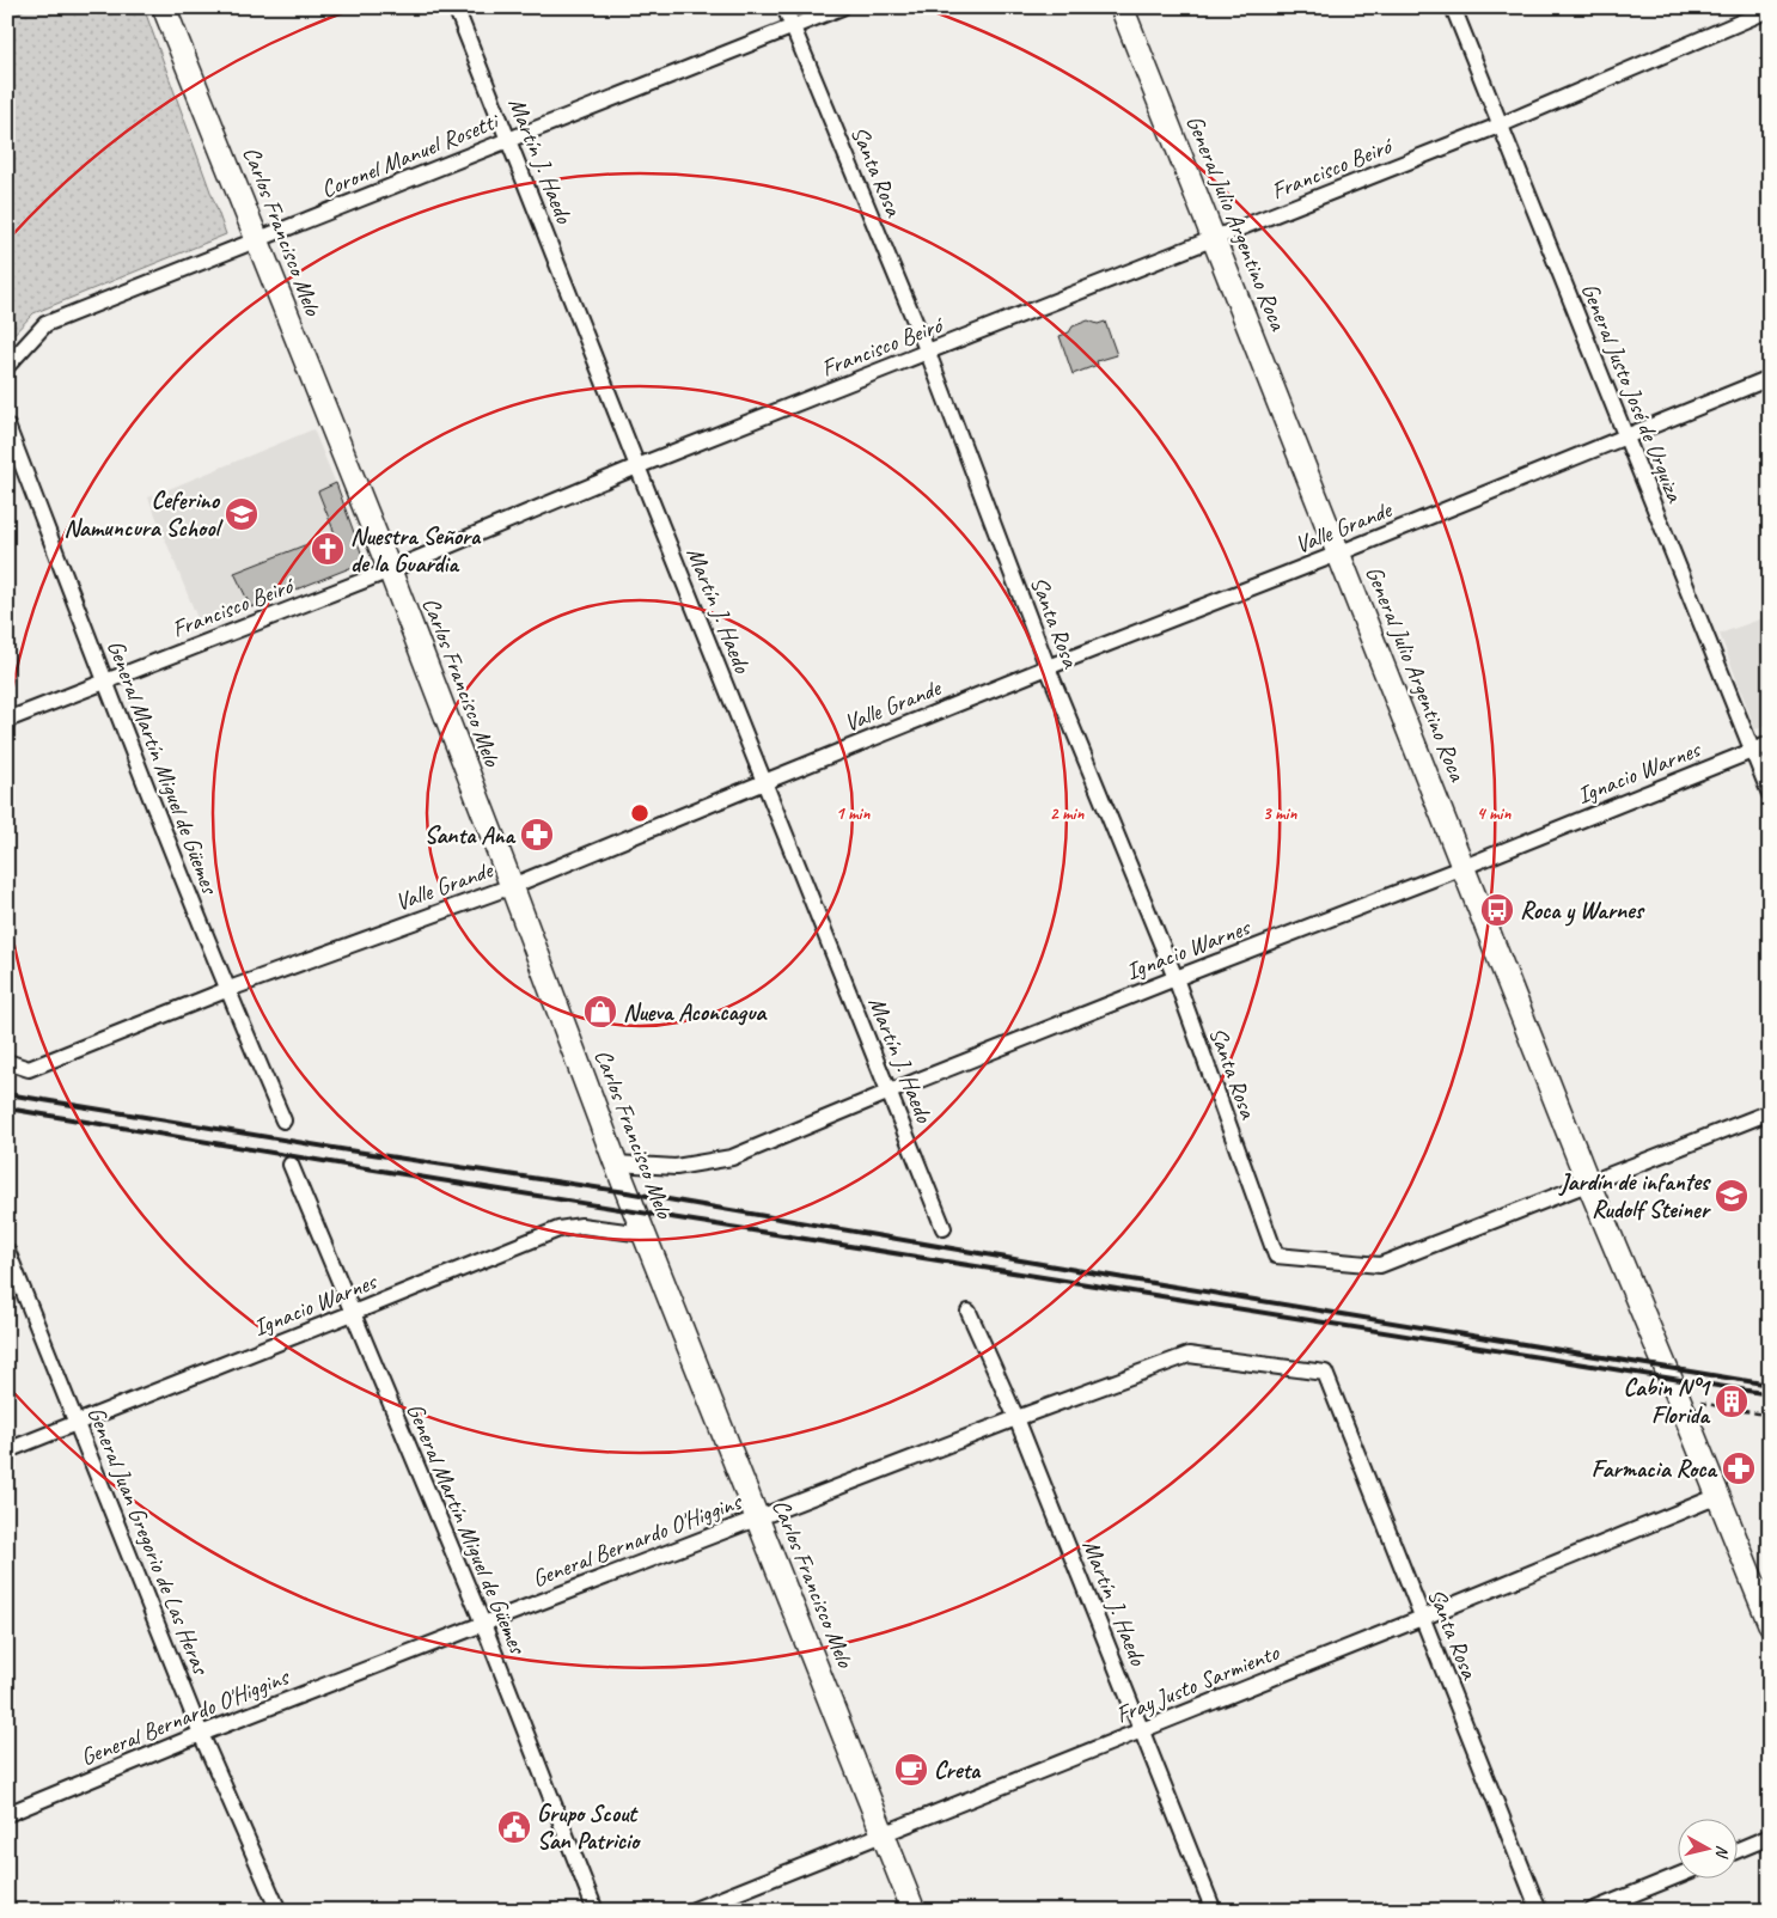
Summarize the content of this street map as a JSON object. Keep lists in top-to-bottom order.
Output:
{
  "streets": {
    "street": [
      "Coronel Manuel Rosetti",
      "Martín J. Haedo",
      "Francisco Beiró",
      "Santa Rosa",
      "General Julio Argentino Roca",
      "Carlos Francisco Melo",
      "General Justo José de Urquiza",
      "Valle Grande",
      "General Martín Miguel de Güemes",
      "Ignacio Warnes",
      "General Juan Gregorio de Las Heras",
      "General Bernardo O'Higgins",
      "Fray Justo Sarmiento"
    ]
  },
  "crossings": [
    ["Coronel Manuel Rosetti", "Martín J. Haedo"],
    ["Coronel Manuel Rosetti", "Santa Rosa"],
    ["Coronel Manuel Rosetti", "Carlos Francisco Melo"],
    ["Martín J. Haedo", "Francisco Beiró"],
    ["Martín J. Haedo", "Valle Grande"],
    ["Martín J. Haedo", "Ignacio Warnes"],
    ["Martín J. Haedo", "General Bernardo O'Higgins"],
    ["Martín J. Haedo", "Fray Justo Sarmiento"],
    ["Francisco Beiró", "Santa Rosa"],
    ["Francisco Beiró", "General Julio Argentino Roca"],
    ["Francisco Beiró", "Carlos Francisco Melo"],
    ["Francisco Beiró", "General Justo José de Urquiza"],
    ["Francisco Beiró", "General Martín Miguel de Güemes"],
    ["Santa Rosa", "General Julio Argentino Roca"],
    ["Santa Rosa", "Valle Grande"],
    ["Santa Rosa", "Ignacio Warnes"],
    ["Santa Rosa", "General Bernardo O'Higgins"],
    ["Santa Rosa", "Fray Justo Sarmiento"],
    ["General Julio Argentino Roca", "Valle Grande"],
    ["General Julio Argentino Roca", "Ignacio Warnes"],
    ["General Julio Argentino Roca", "Fray Justo Sarmiento"],
    ["Carlos Francisco Melo", "Valle Grande"],
    ["Carlos Francisco Melo", "Ignacio Warnes"],
    ["Carlos Francisco Melo", "General Bernardo O'Higgins"],
    ["Carlos Francisco Melo", "Fray Justo Sarmiento"],
    ["General Justo José de Urquiza", "Valle Grande"],
    ["General Justo José de Urquiza", "Ignacio Warnes"],
    ["Valle Grande", "General Martín Miguel de Güemes"],
    ["General Martín Miguel de Güemes", "Ignacio Warnes"],
    ["General Martín Miguel de Güemes", "General Bernardo O'Higgins"],
    ["Ignacio Warnes", "General Juan Gregorio de Las Heras"],
    ["General Juan Gregorio de Las Heras", "General Bernardo O'Higgins"]
  ],
  "places": {
    "school or university": ["Ceferino Namuncura School", "Jardín de infantes Rudolf Steiner"],
    "church": ["Nuestra Señora de la Guardia"],
    "pharmacy": ["Santa Ana", "Farmacia Roca"],
    "bus stop": ["Roca y Warnes"],
    "shop": ["Nueva Aconcagua"],
    "building": ["Cabin N°1 Florida"],
    "cafe": ["Creta"],
    "public building": ["Grupo Scout San Patricio"]
  },
  "north": "right",
  "rings": [
    "1 min",
    "2 min",
    "3 min",
    "4 min"
  ]
}
